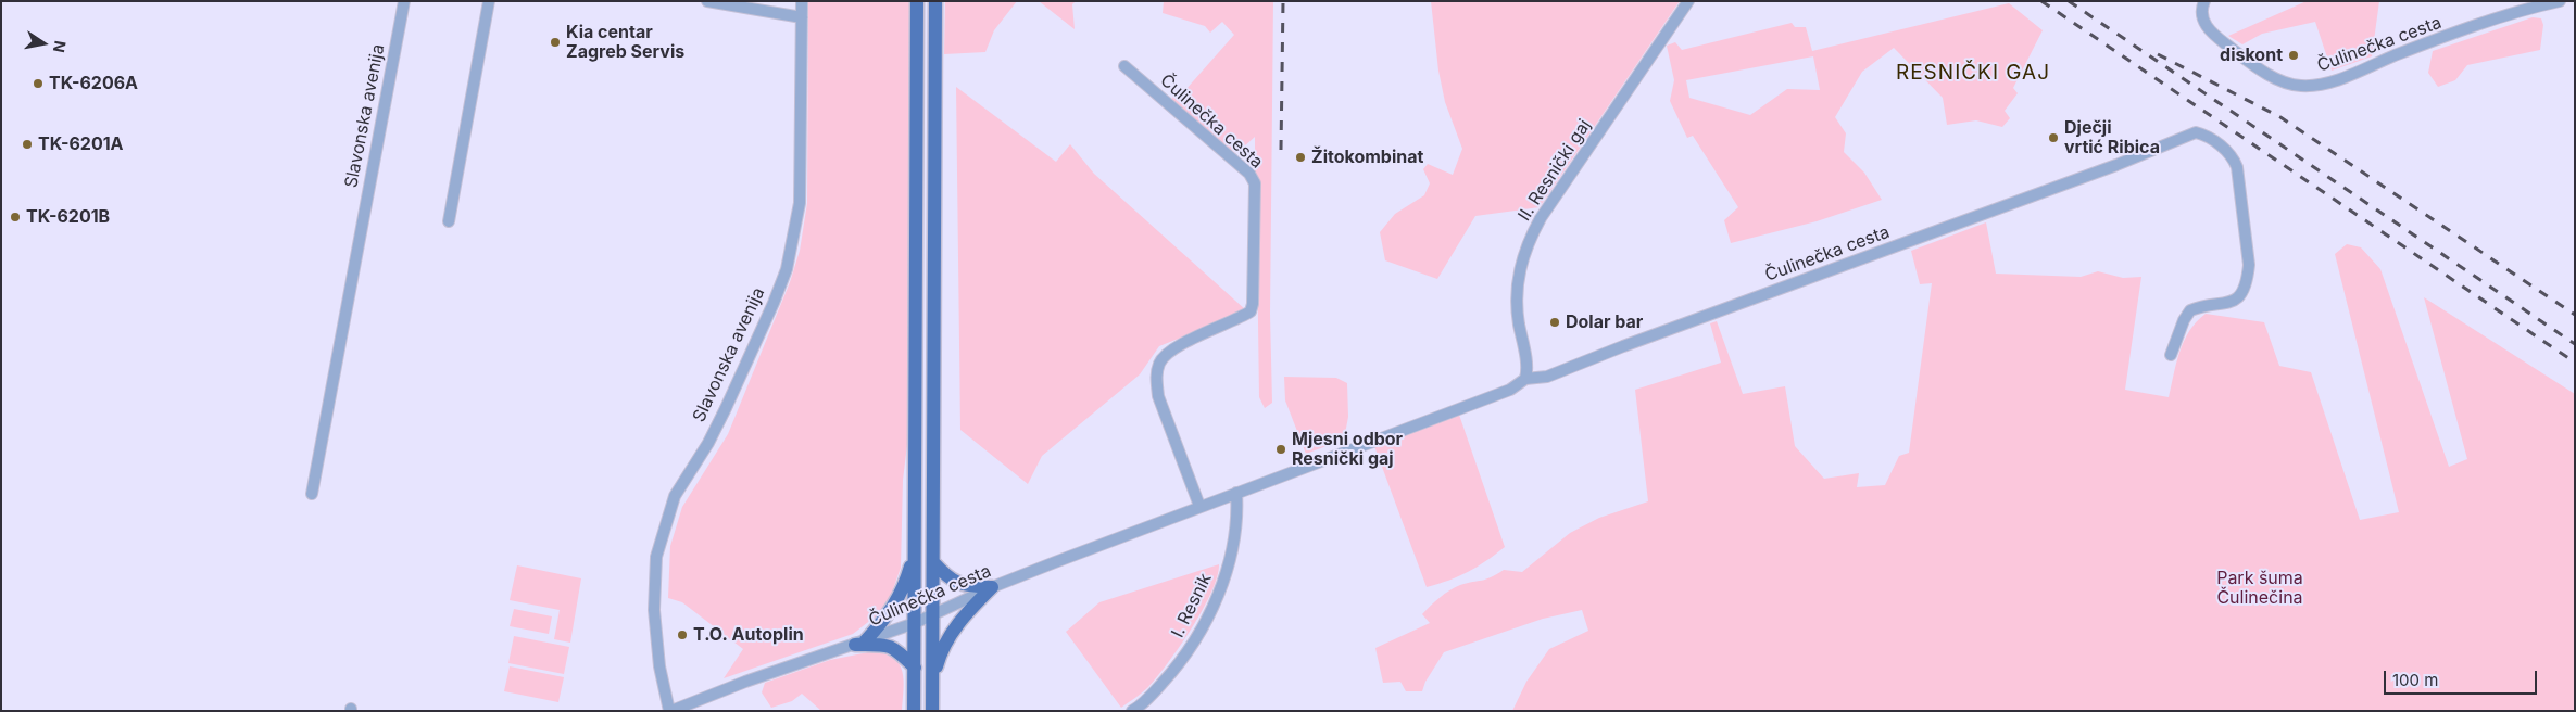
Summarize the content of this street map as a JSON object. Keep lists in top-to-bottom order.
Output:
{
  "streets": {
    "street": [
      "Čulinečka cesta",
      "Slavonska avenija",
      "II. Resnički gaj",
      "I. Resnik"
    ]
  },
  "crossings": [
    ["Čulinečka cesta", "Slavonska avenija"],
    ["Čulinečka cesta", "II. Resnički gaj"],
    ["Čulinečka cesta", "I. Resnik"]
  ],
  "districts": ["RESNIČKI GAJ"],
  "parks": ["Park šuma Čulinečina"],
  "places": [
    "Kia centar Zagreb Servis",
    "diskont",
    "TK-6206A",
    "Dječji vrtić Ribica",
    "TK-6201A",
    "Žitokombinat",
    "TK-6201B",
    "Dolar bar",
    "Mjesni odbor Resnički gaj",
    "T.O. Autoplin"
  ],
  "scale_bar": "100 m",
  "north": "right"
}
